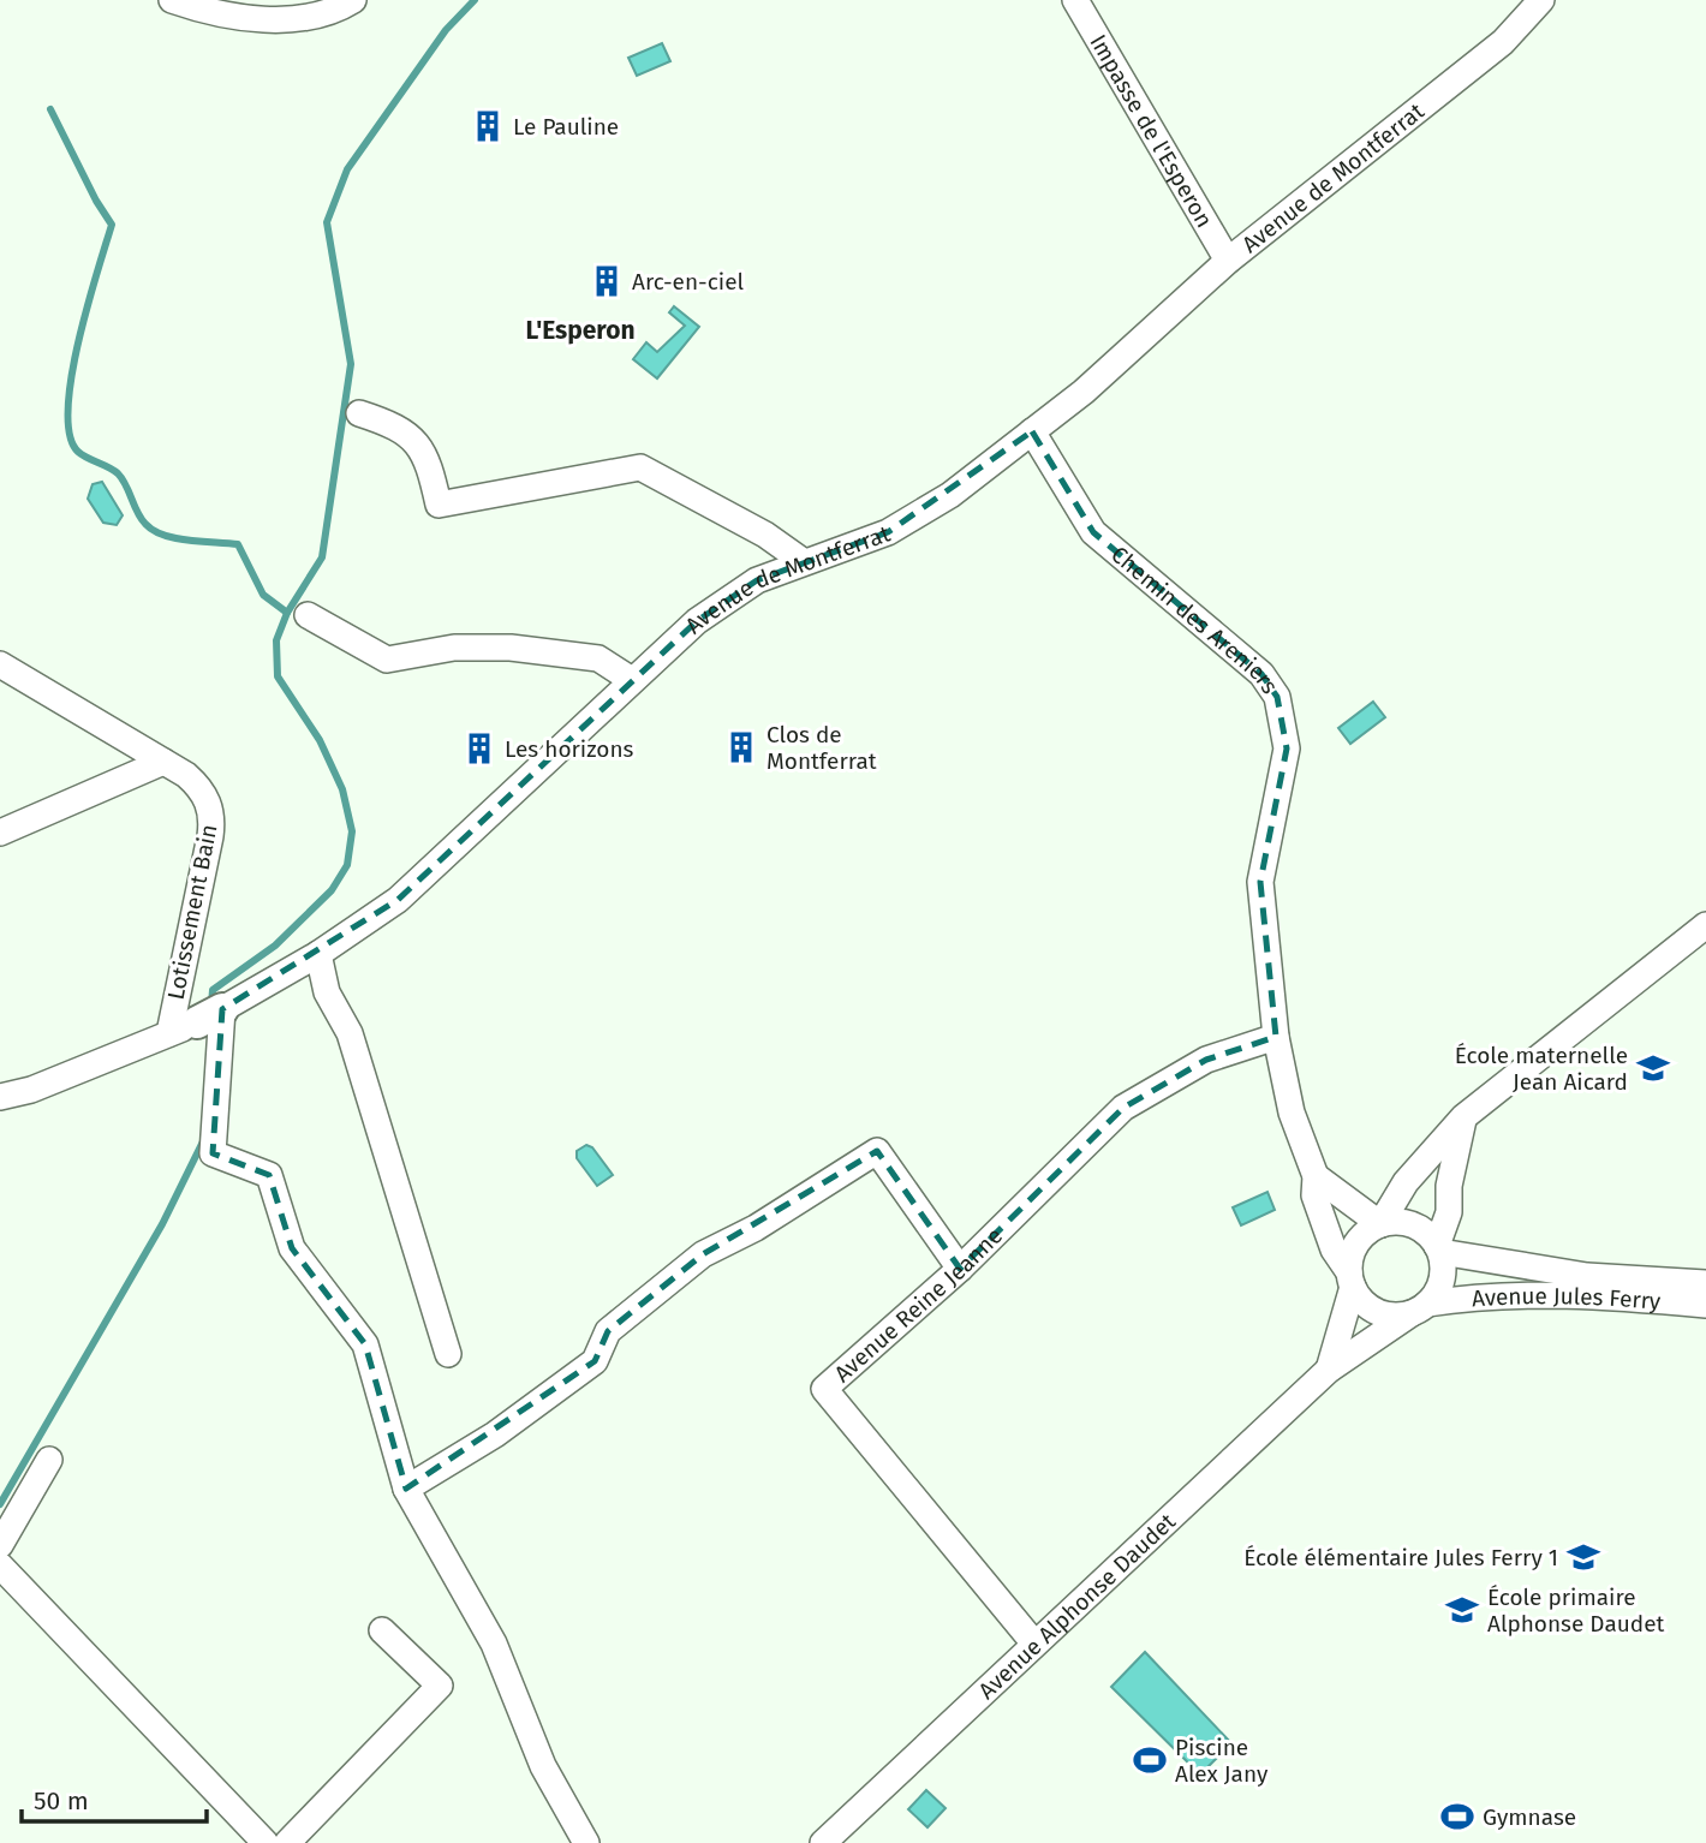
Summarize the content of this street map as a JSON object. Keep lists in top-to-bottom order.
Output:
{
  "streets": {
    "street": [
      "Impasse de l'Esperon",
      "Avenue de Montferrat",
      "Chemin des Areniers",
      "Lotissement Bain",
      "Avenue Jules Ferry",
      "Avenue Reine Jeanne",
      "Avenue Alphonse Daudet"
    ]
  },
  "crossings": [
    ["Impasse de l'Esperon", "Avenue de Montferrat"],
    ["Avenue de Montferrat", "Chemin des Areniers"],
    ["Avenue de Montferrat", "Lotissement Bain"],
    ["Chemin des Areniers", "Avenue Jules Ferry"],
    ["Chemin des Areniers", "Avenue Reine Jeanne"],
    ["Chemin des Areniers", "Avenue Alphonse Daudet"],
    ["Avenue Jules Ferry", "Avenue Alphonse Daudet"],
    ["Avenue Reine Jeanne", "Avenue Alphonse Daudet"]
  ],
  "districts": ["L'Esperon"],
  "places": {
    "building": [
      "Le Pauline",
      "Arc-en-ciel",
      "Clos de Montferrat",
      "Les horizons"
    ],
    "school or university": ["École maternelle Jean Aicard", "École élémentaire Jules Ferry 1", "École primaire Alphonse Daudet"],
    "sports": ["Piscine Alex Jany", "Gymnase"]
  },
  "scale_bar": "50 m"
}
